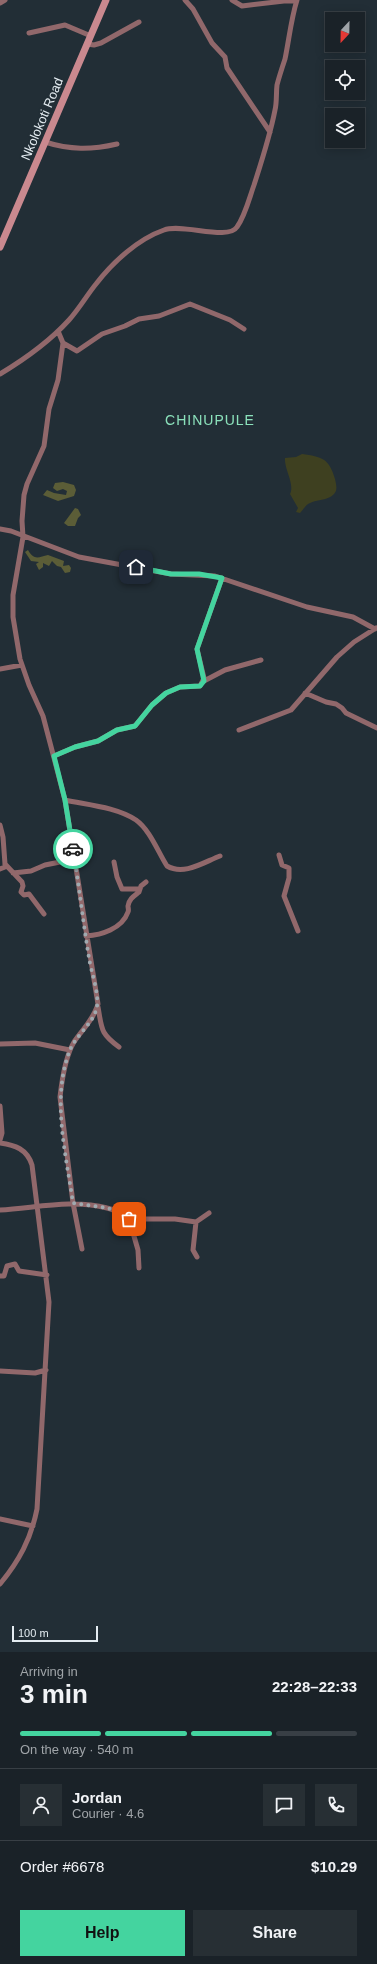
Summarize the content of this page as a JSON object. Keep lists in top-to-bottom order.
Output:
{
  "streets": {
    "main road": ["Nkolokoti Road"]
  },
  "districts": ["CHINUPULE"],
  "scale_bar": "100 m",
  "north": "bottom",
  "page": {
    "scale": "100 m",
    "heading": ["3 min", "Arriving in", "22:28–22:33"],
    "panel": [
      "Jordan",
      "Courier · 4.6",
      "Order #6678",
      "$10.29"
    ],
    "bar": "On the way · 540 m",
    "buttons": ["Help", "Share"]
  }
}
